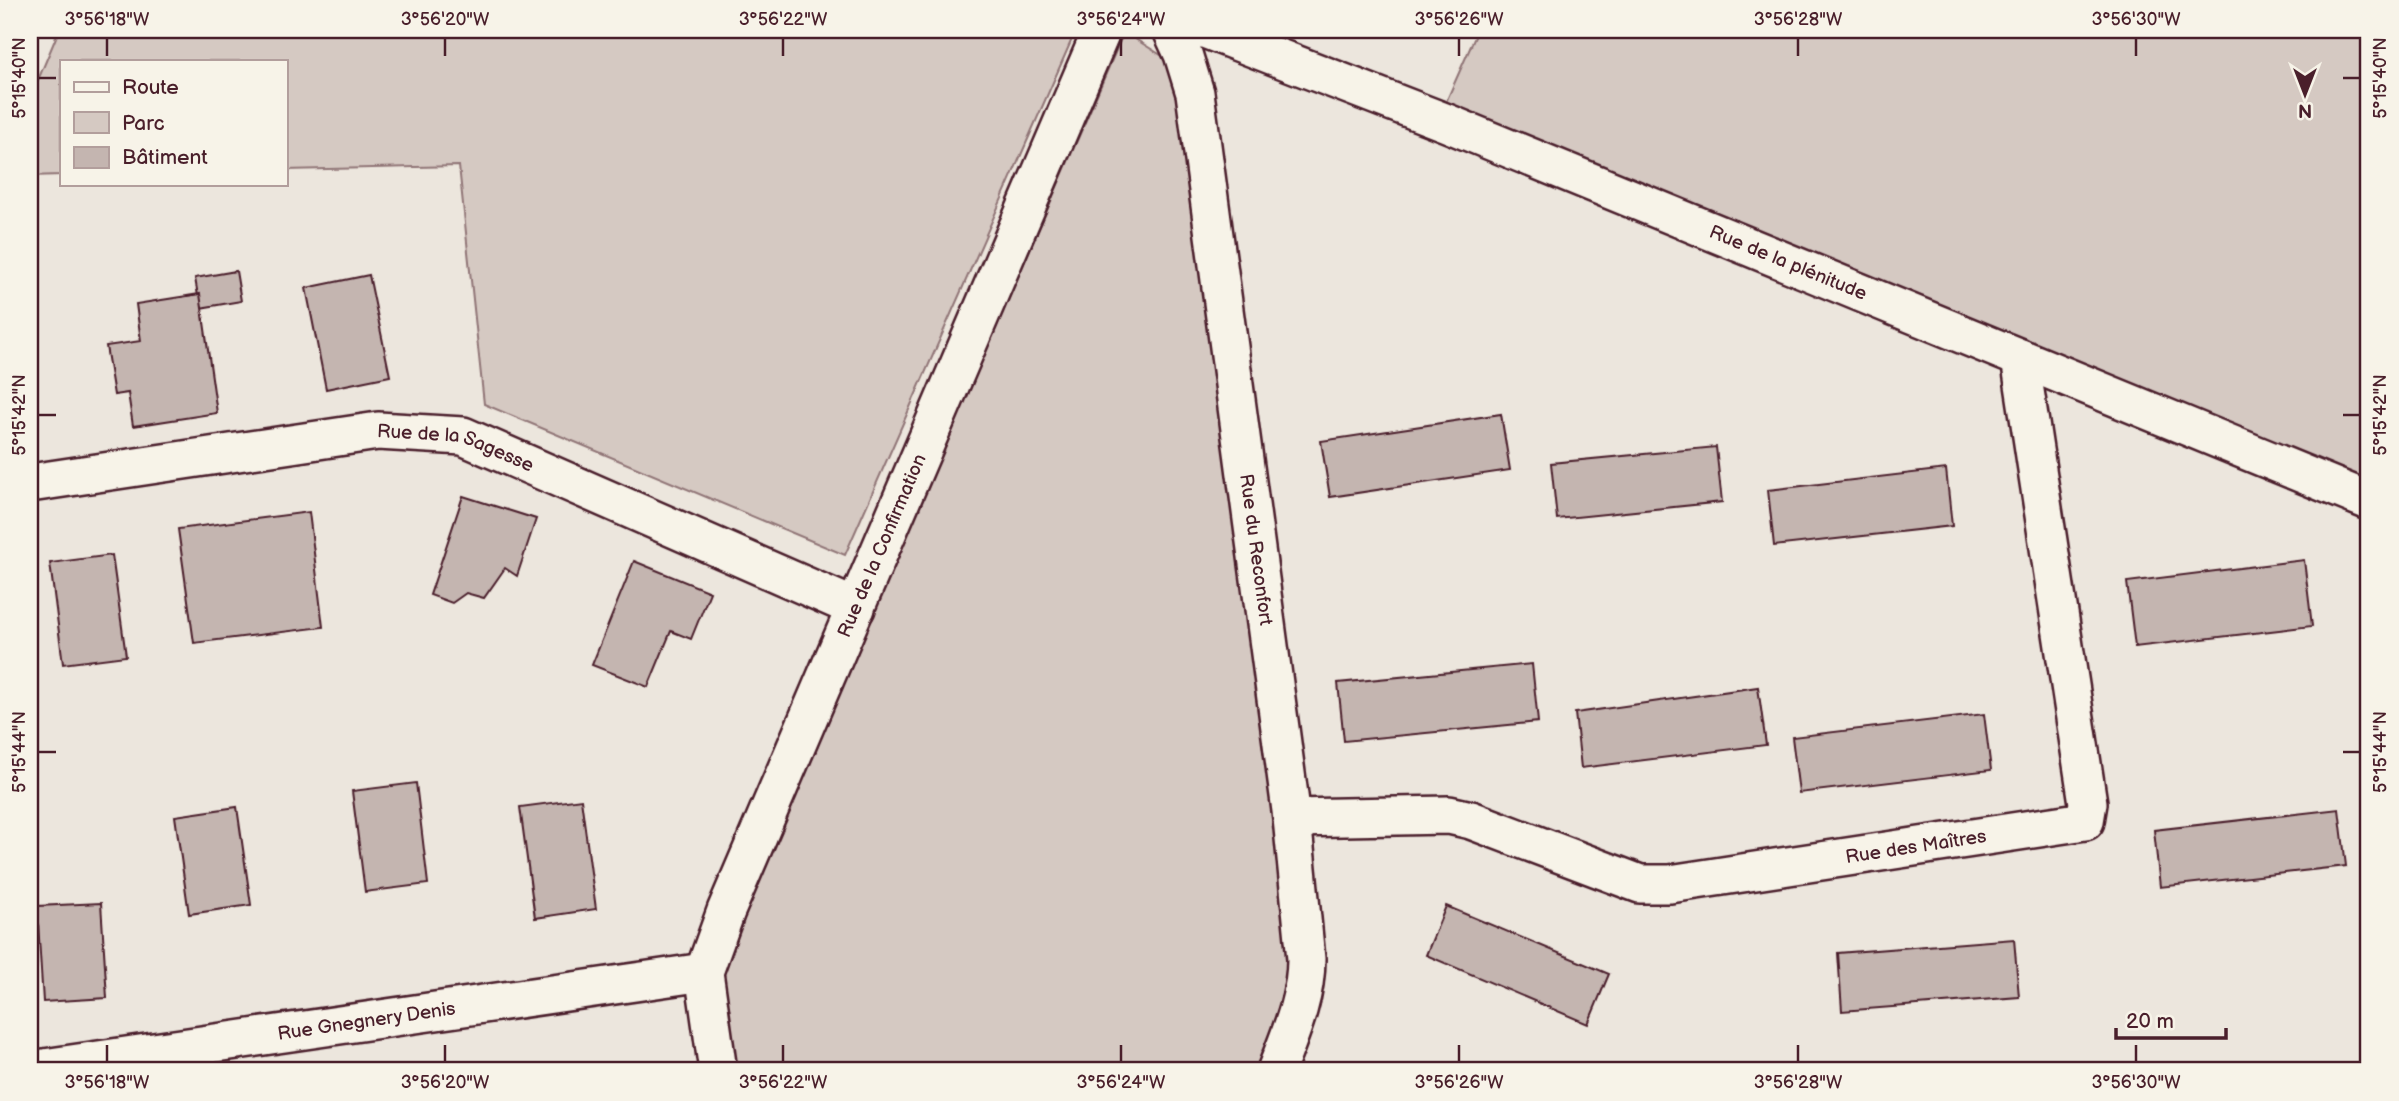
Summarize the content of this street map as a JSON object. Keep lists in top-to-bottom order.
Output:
{
  "streets": {
    "street": [
      "Rue de la plénitude",
      "Rue de la Sagesse",
      "Rue de la Confirmation",
      "Rue du Reconfort",
      "Rue des Maîtres",
      "Rue Gnegnery Denis"
    ]
  },
  "crossings": [
    ["Rue de la plénitude", "Rue des Maîtres"],
    ["Rue de la Sagesse", "Rue de la Confirmation"],
    ["Rue de la Confirmation", "Rue Gnegnery Denis"],
    ["Rue du Reconfort", "Rue des Maîtres"]
  ],
  "legend": ["Route", "Parc", "Bâtiment"],
  "scale_bar": "20 m",
  "north": "bottom",
  "coordinates": [
    "3°56'18\"W",
    "3°56'20\"W",
    "3°56'22\"W",
    "3°56'24\"W",
    "3°56'26\"W",
    "3°56'28\"W",
    "3°56'30\"W",
    "5°15'40\"N",
    "5°15'42\"N",
    "5°15'44\"N"
  ]
}
